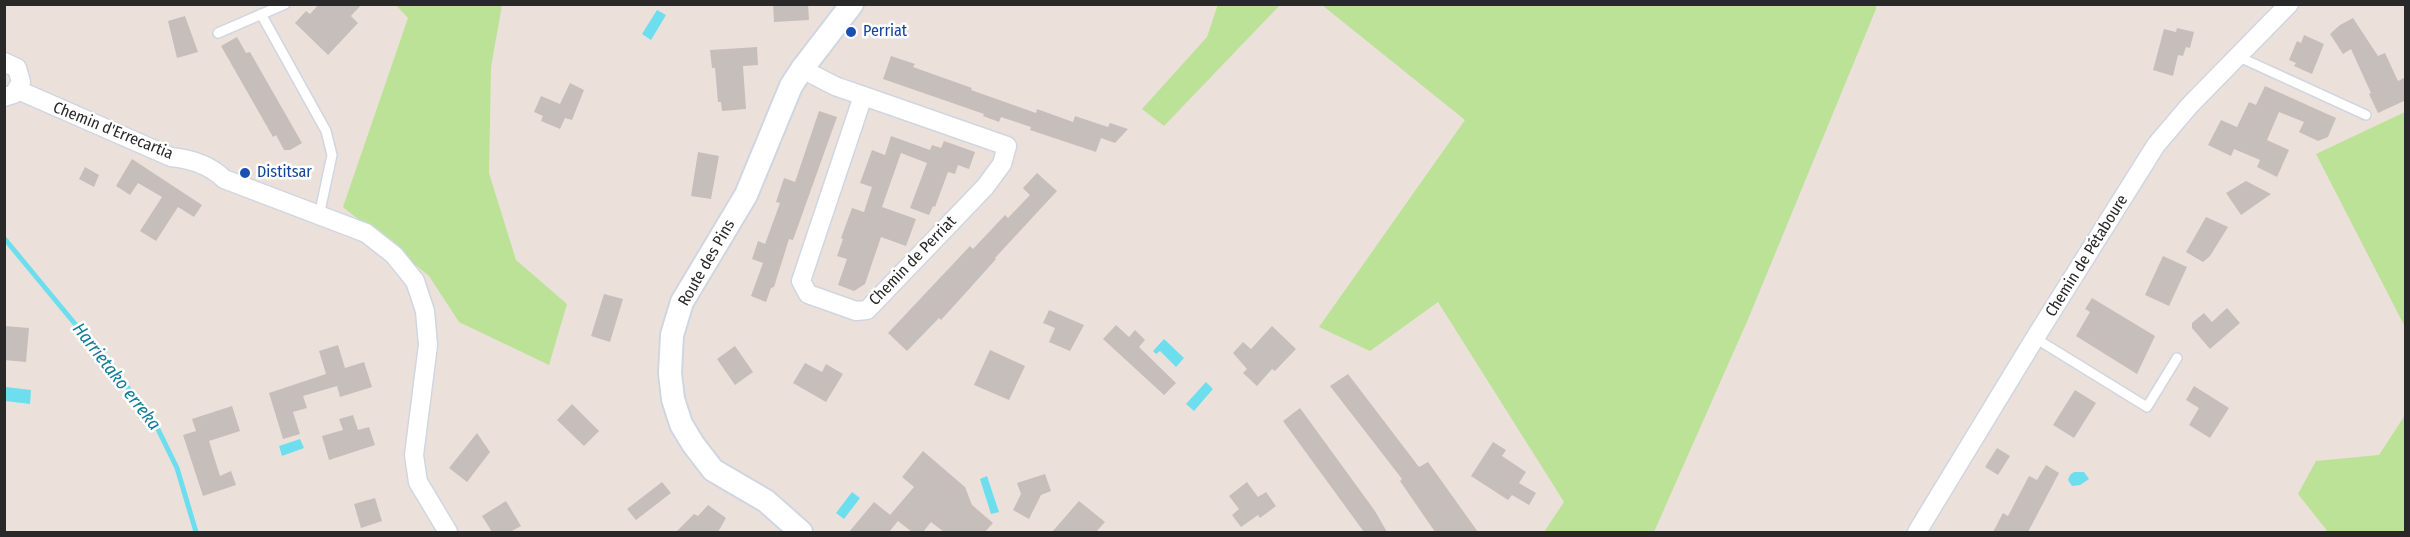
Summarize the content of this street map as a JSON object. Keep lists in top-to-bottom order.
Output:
{
  "streets": {
    "street": [
      "Chemin d'Errecartia",
      "Chemin de Pétaboure",
      "Chemin de Perriat",
      "Route des Pins"
    ]
  },
  "crossings": [
    ["Chemin de Perriat", "Route des Pins"]
  ],
  "water": ["Harrietako erreka"],
  "places": ["Perriat", "Distitsar"]
}
